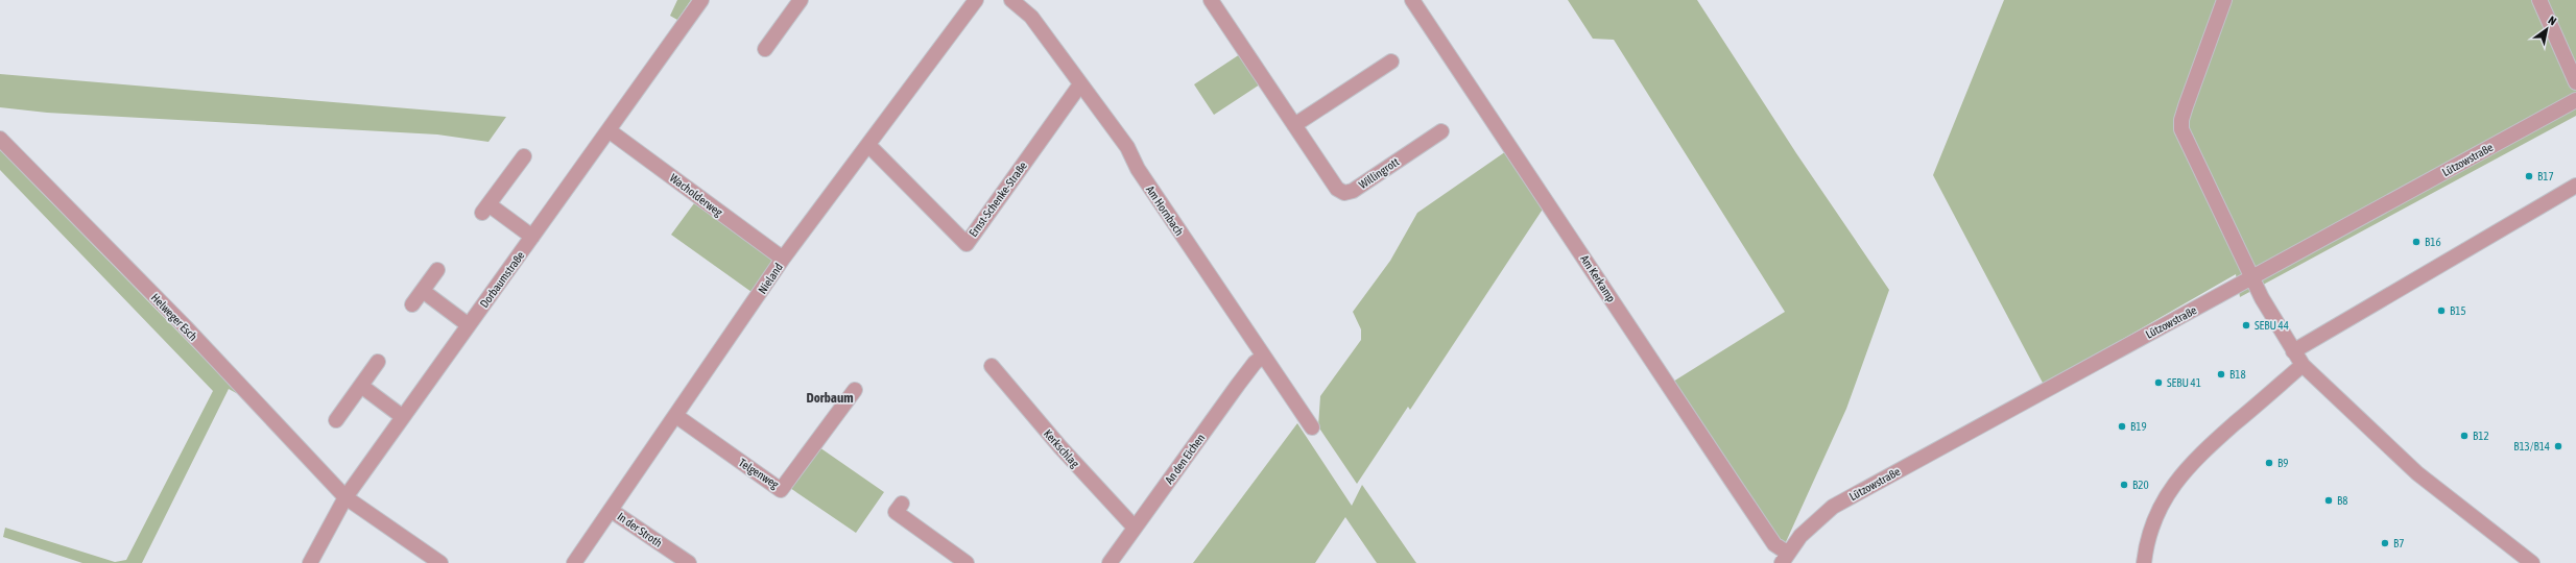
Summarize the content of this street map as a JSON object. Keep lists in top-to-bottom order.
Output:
{
  "streets": {
    "street": [
      "Lützowstraße",
      "Willingrott",
      "Wacholderweg",
      "Ernst-Schenke-Straße",
      "Am Hornbach",
      "Nieland",
      "Am Kerkamp",
      "Dorbaumstraße",
      "Helweger Esch",
      "Kerkschlag",
      "An den Eichen",
      "Telgenweg",
      "In der Stroth"
    ]
  },
  "crossings": [
    ["Lützowstraße", "Am Kerkamp"],
    ["Wacholderweg", "Nieland"],
    ["Wacholderweg", "Dorbaumstraße"],
    ["Ernst-Schenke-Straße", "Am Hornbach"],
    ["Ernst-Schenke-Straße", "Nieland"],
    ["Am Hornbach", "An den Eichen"],
    ["Nieland", "Telgenweg"],
    ["Nieland", "In der Stroth"],
    ["Dorbaumstraße", "Helweger Esch"],
    ["Kerkschlag", "An den Eichen"]
  ],
  "districts": ["Dorbaum"],
  "places": [
    "B17",
    "B16",
    "B15",
    "SEBU 44",
    "B18",
    "SEBU 41",
    "B19",
    "B12",
    "B13/B14",
    "B9",
    "B20",
    "B8",
    "B7"
  ],
  "north": "top right"
}
